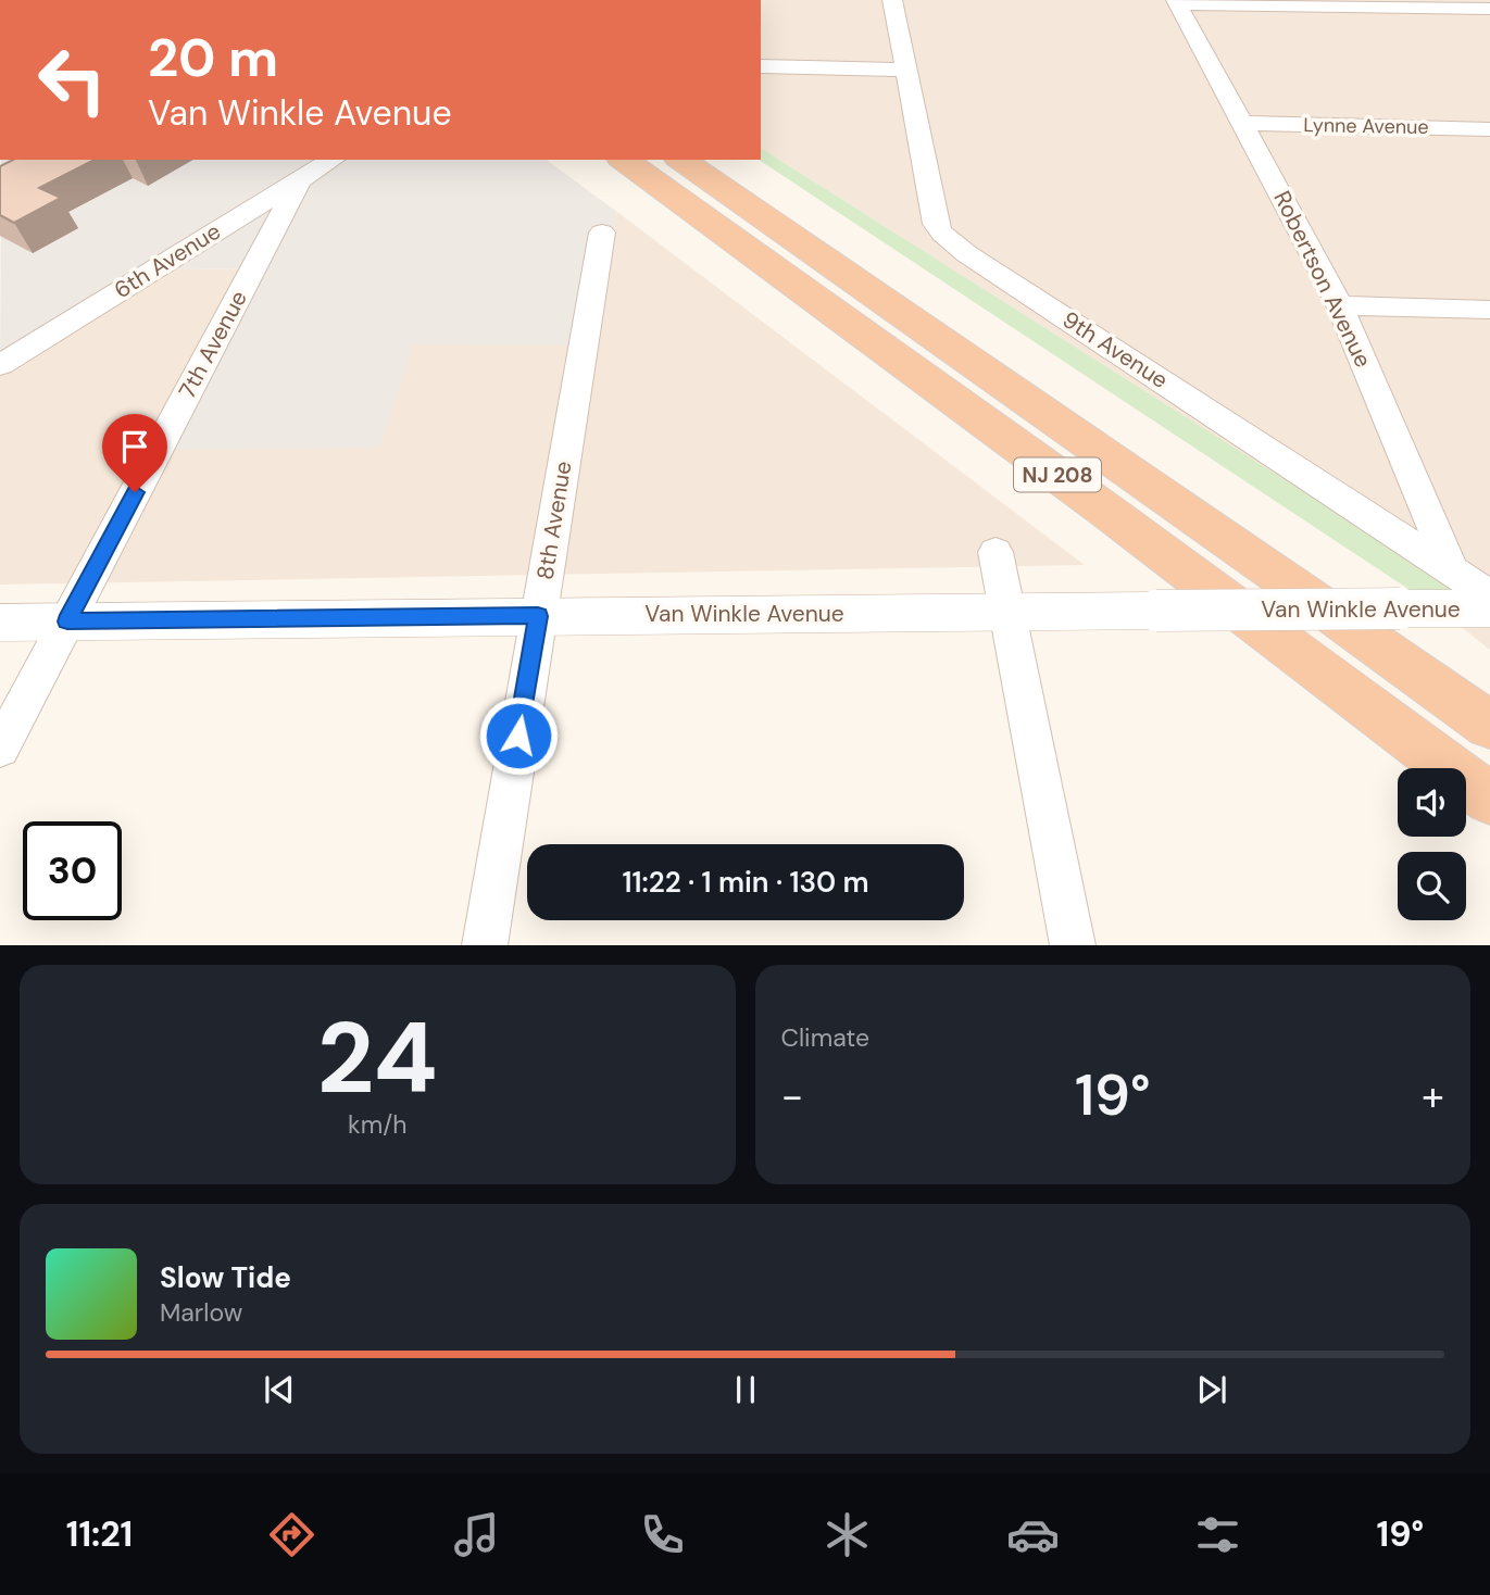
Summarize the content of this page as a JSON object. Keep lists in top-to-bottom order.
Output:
{
  "streets": {
    "highway": ["NJ 208"],
    "street": [
      "Lynne Avenue",
      "6th Avenue",
      "Robertson Avenue",
      "7th Avenue",
      "9th Avenue",
      "8th Avenue",
      "Van Winkle Avenue"
    ]
  },
  "crossings": [
    ["Lynne Avenue", "Robertson Avenue"],
    ["6th Avenue", "7th Avenue"],
    ["Robertson Avenue", "9th Avenue"],
    ["7th Avenue", "Van Winkle Avenue"],
    ["8th Avenue", "Van Winkle Avenue"]
  ],
  "page": {
    "turn": ["20 m", "Van Winkle Avenue"],
    "limit": "30",
    "trip": "11:22 · 1 min · 130 m",
    "tile": [
      ["24", "km/h"],
      "Climate"
    ],
    "heat": ["−", "19°", "+"],
    "song": ["Slow Tide", "Marlow"],
    "tabs": ["11:21", "19°"]
  }
}
